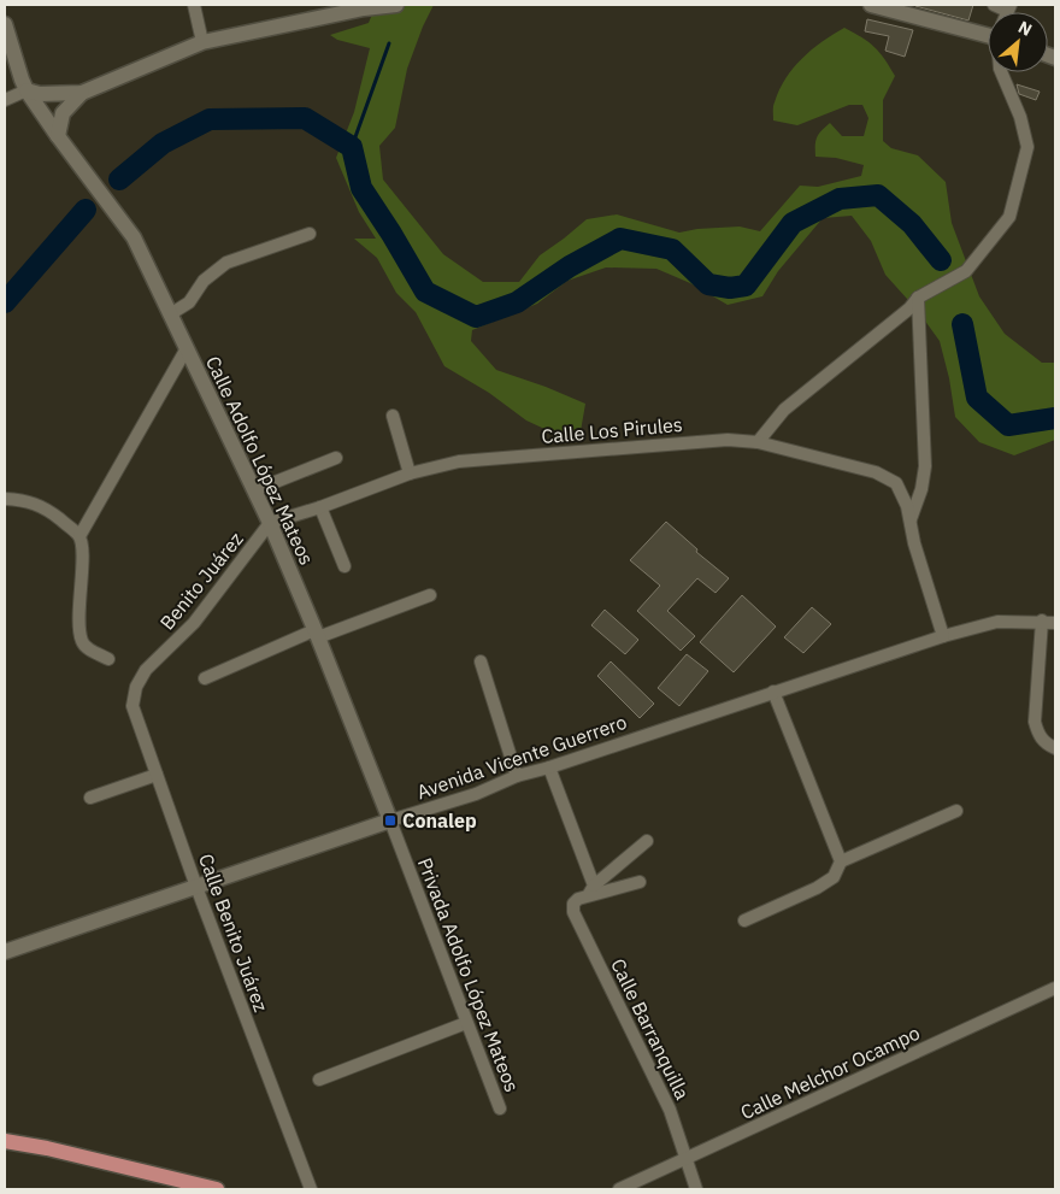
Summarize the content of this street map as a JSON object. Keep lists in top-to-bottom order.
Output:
{
  "streets": {
    "main road": ["Calle Adolfo López Mateos", "Avenida Vicente Guerrero"],
    "street": [
      "Calle Los Pirules",
      "Benito Juárez",
      "Calle Benito Juárez",
      "Privada Adolfo López Mateos",
      "Calle Barranquilla",
      "Calle Melchor Ocampo"
    ]
  },
  "crossings": [
    ["Calle Los Pirules", "Calle Adolfo López Mateos"],
    ["Calle Los Pirules", "Benito Juárez"],
    ["Calle Los Pirules", "Avenida Vicente Guerrero"],
    ["Calle Adolfo López Mateos", "Benito Juárez"],
    ["Calle Adolfo López Mateos", "Avenida Vicente Guerrero"],
    ["Calle Adolfo López Mateos", "Privada Adolfo López Mateos"],
    ["Benito Juárez", "Calle Benito Juárez"],
    ["Avenida Vicente Guerrero", "Calle Benito Juárez"],
    ["Avenida Vicente Guerrero", "Privada Adolfo López Mateos"],
    ["Calle Barranquilla", "Calle Melchor Ocampo"]
  ],
  "places": {
    "transit": ["Conalep"]
  },
  "north": "top right"
}
